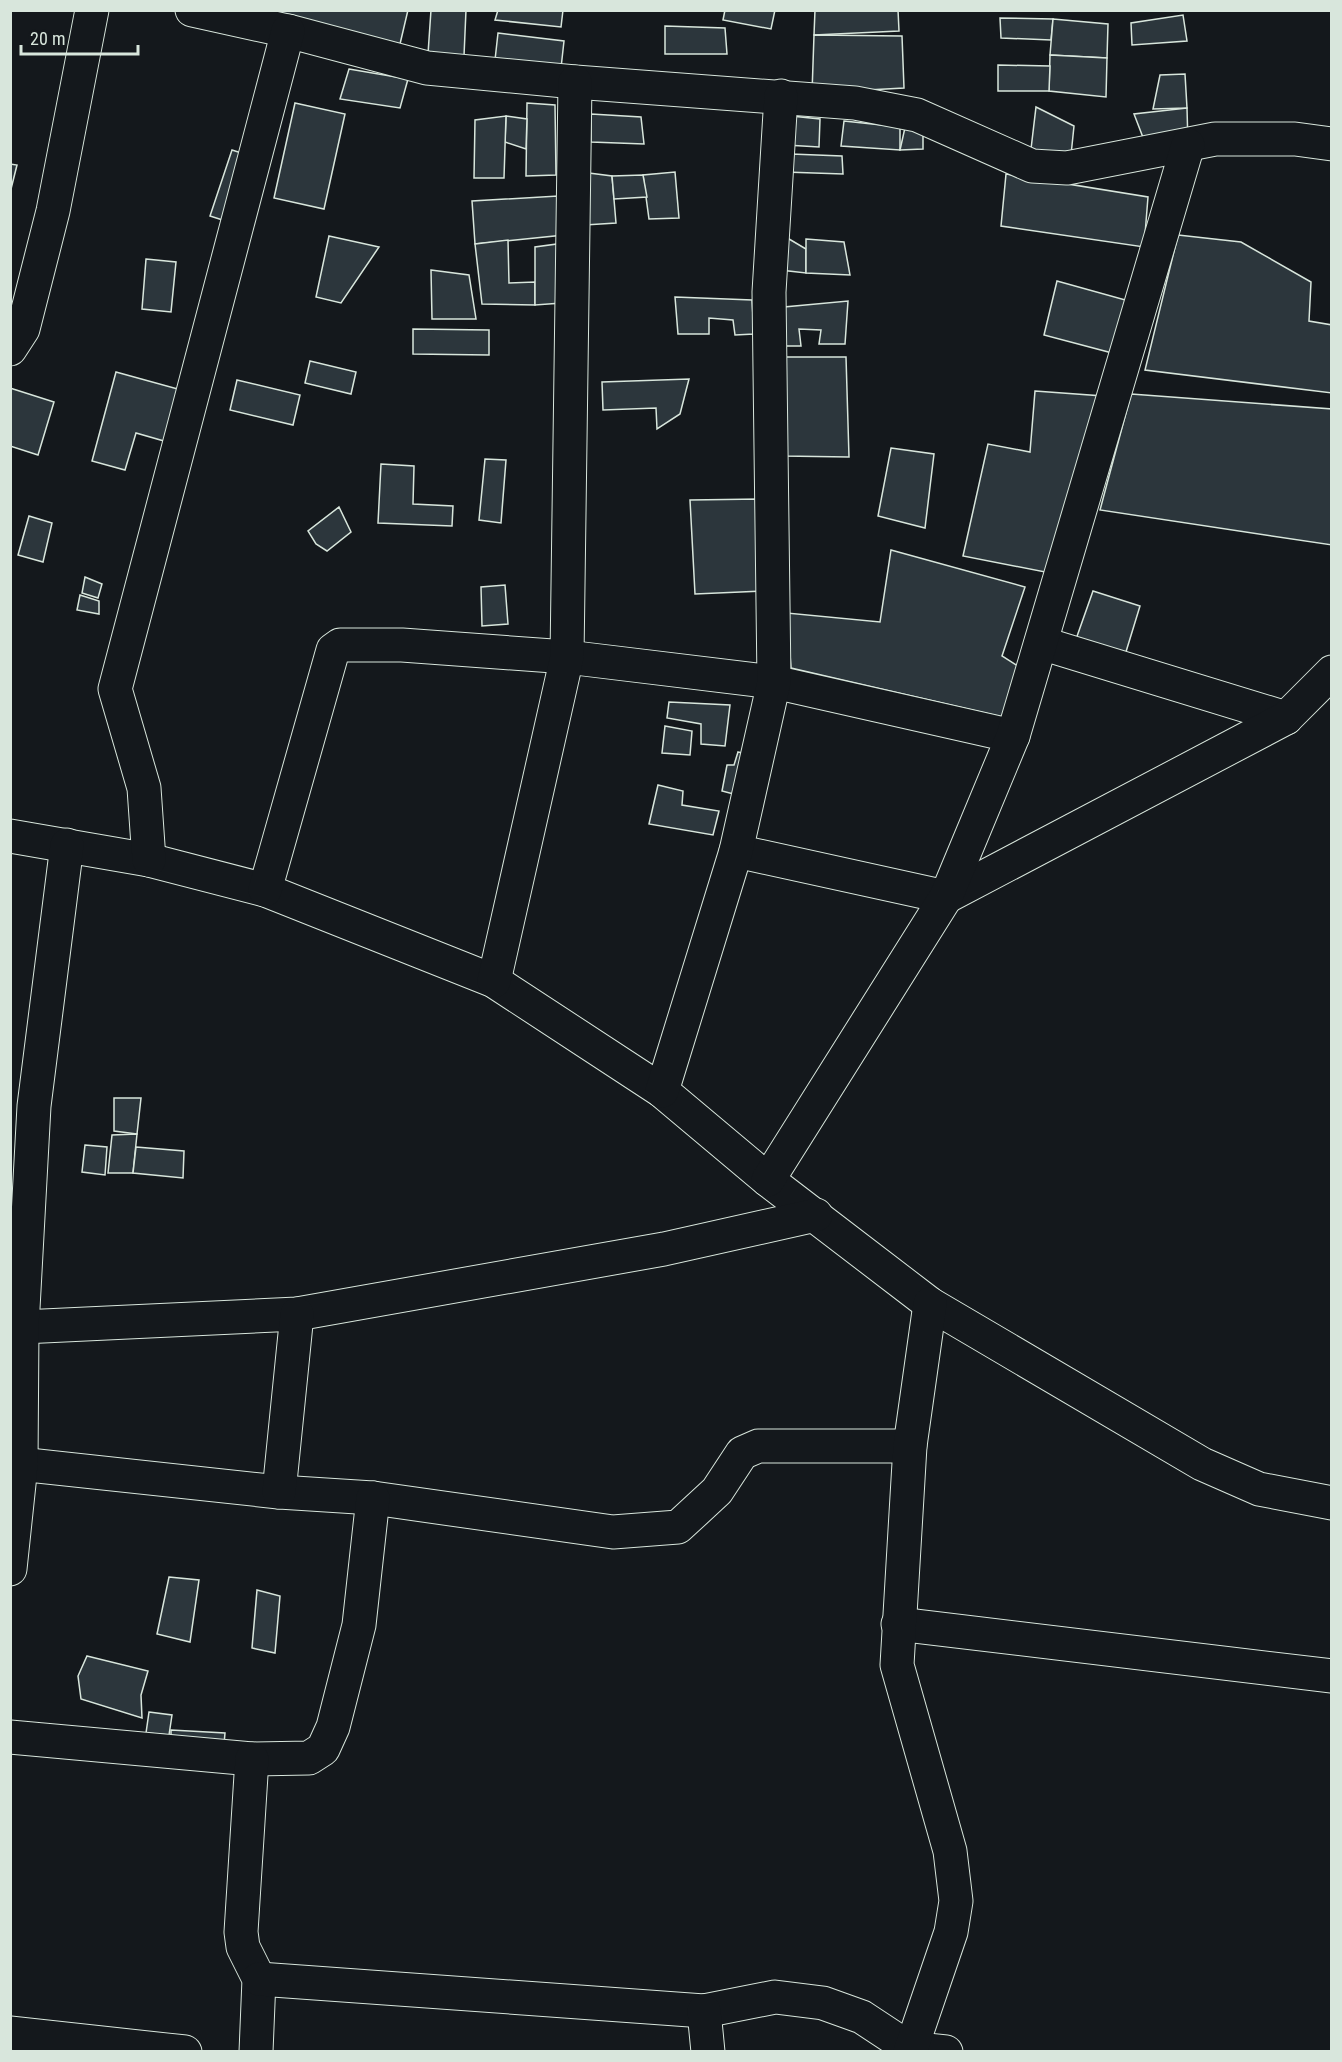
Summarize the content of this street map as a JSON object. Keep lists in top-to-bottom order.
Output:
{
  "scale_bar": "20 m"
}
